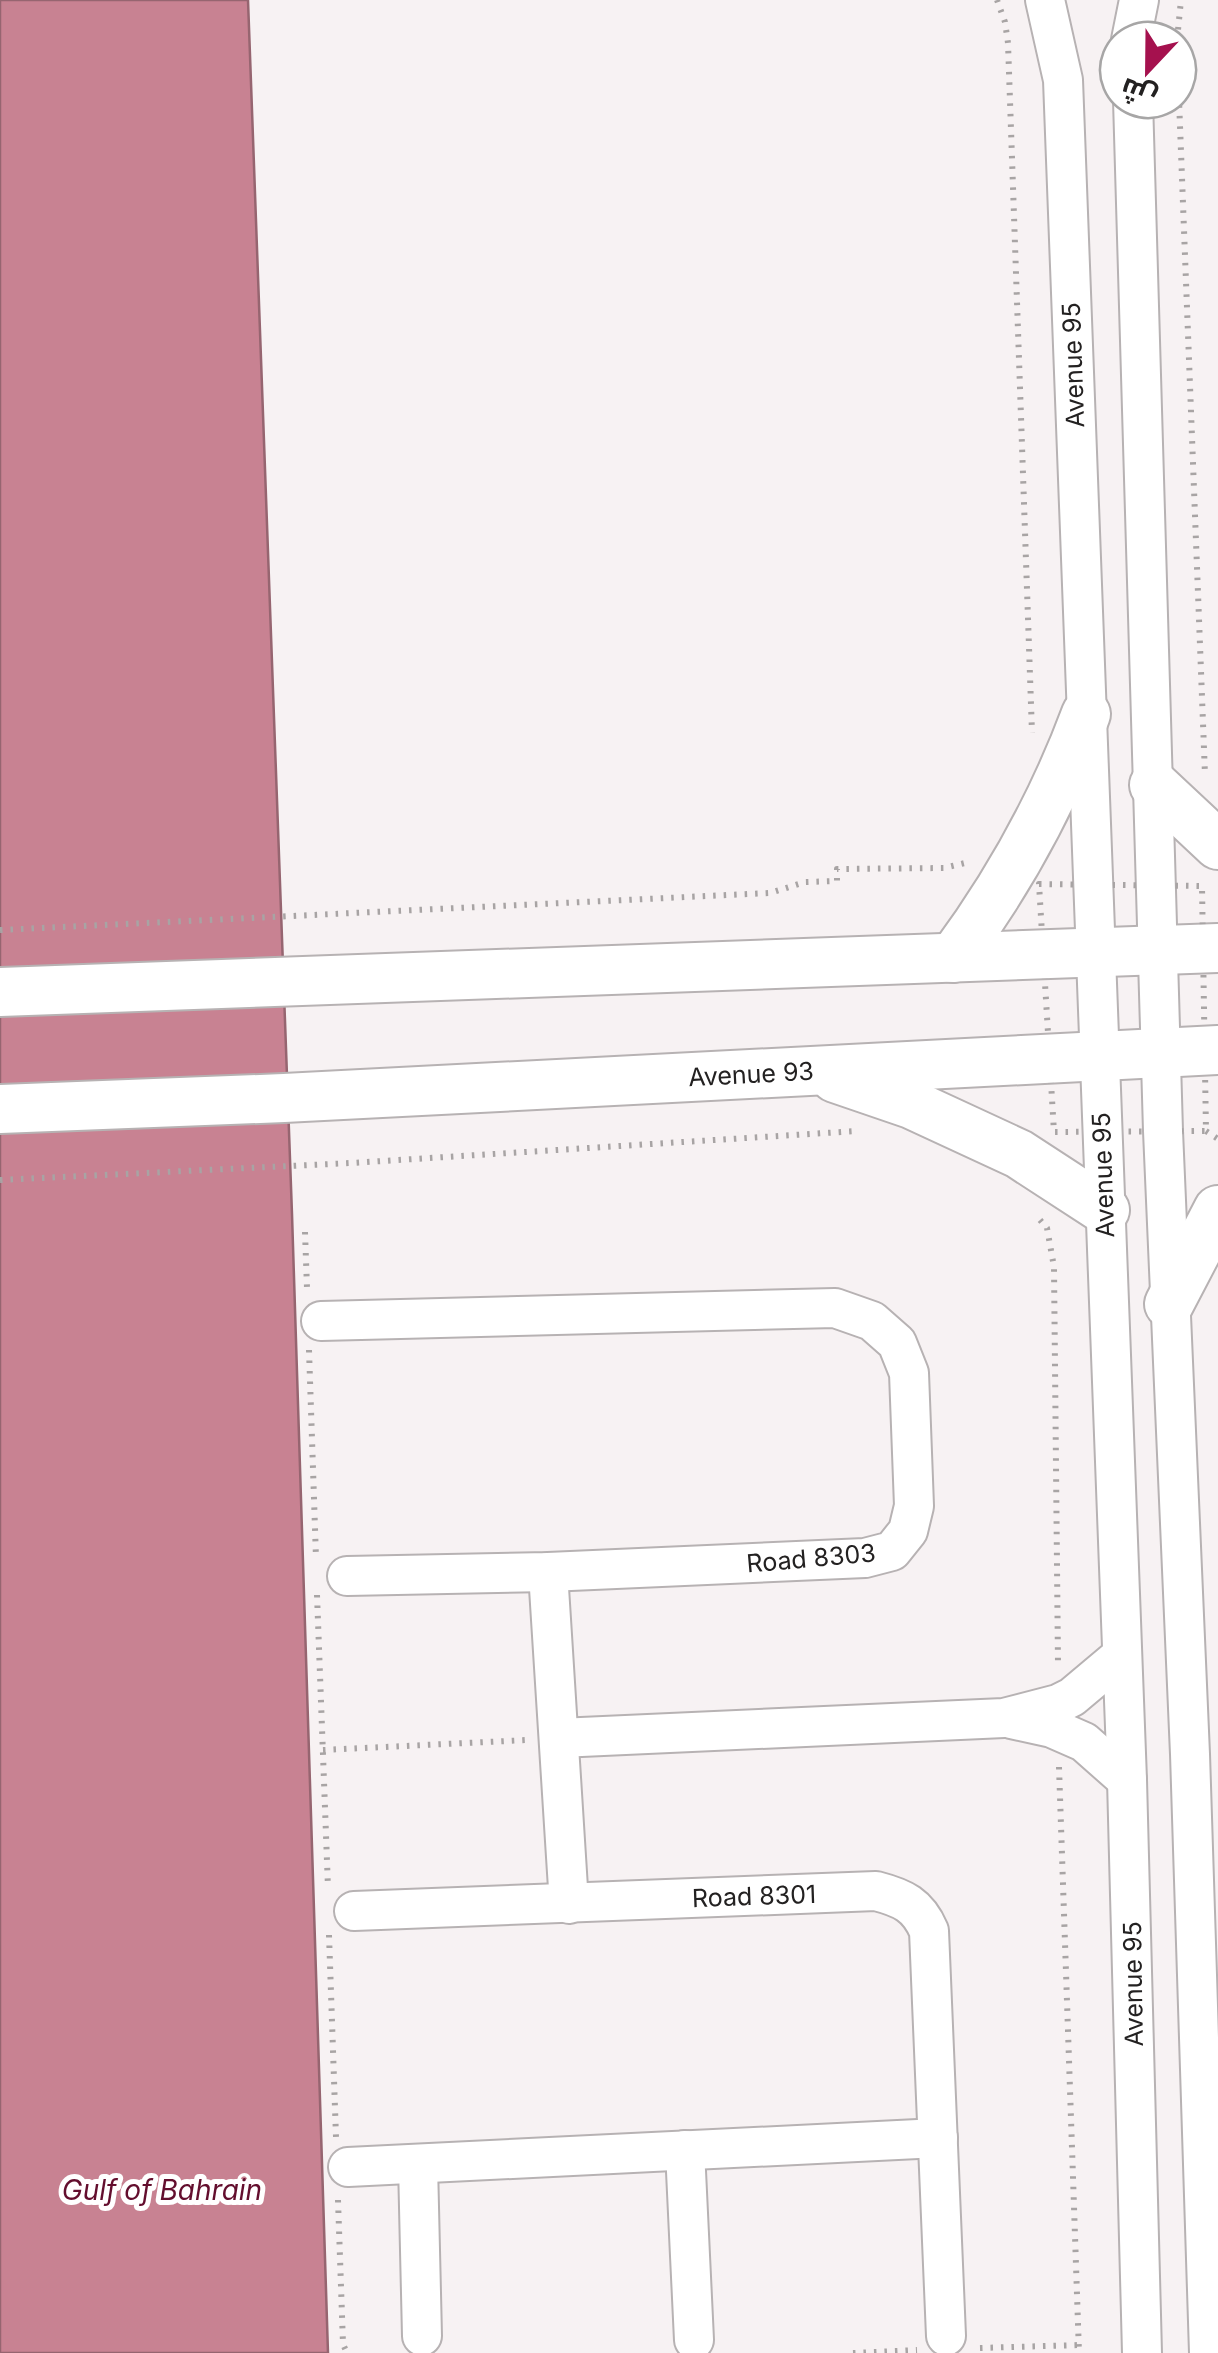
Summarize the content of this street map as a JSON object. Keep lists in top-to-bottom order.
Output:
{
  "streets": {
    "street": [
      "Avenue 95",
      "Avenue 93",
      "Road 8303",
      "Road 8301"
    ]
  },
  "crossings": [
    ["Avenue 95", "Avenue 93"]
  ],
  "water": ["Gulf of Bahrain"],
  "north": "bottom"
}
